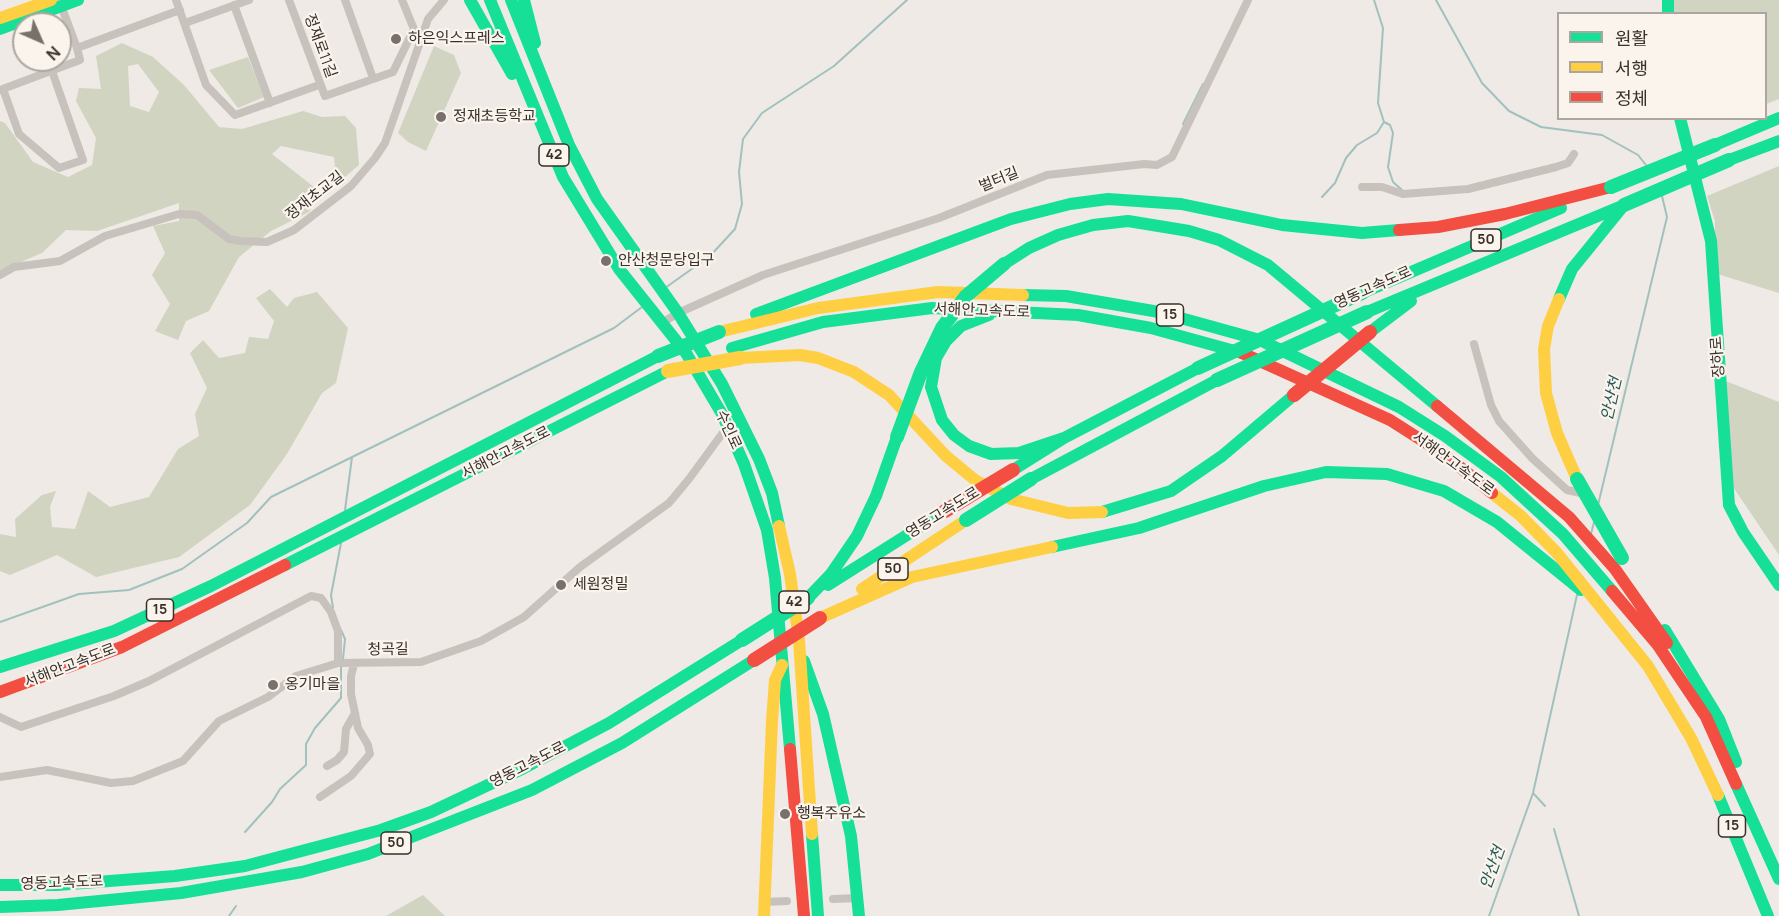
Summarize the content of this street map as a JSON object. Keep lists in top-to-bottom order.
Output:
{
  "streets": {
    "main road": [
      "42",
      "50",
      "영동고속도로",
      "서해안고속도로",
      "15",
      "장하로",
      "수인로"
    ],
    "street": [
      "정재로11길",
      "벌터길",
      "정재초교길",
      "청곡길"
    ]
  },
  "crossings": [
    ["벌터길", "수인로"],
    ["수인로", "청곡길"]
  ],
  "water": ["안산천"],
  "places": [
    "하은익스프레스",
    "정재초등학교",
    "안산청문당입구",
    "세원정밀",
    "옹기마을",
    "행복주유소"
  ],
  "legend": ["원활", "서행", "정체"],
  "north": "bottom right"
}
